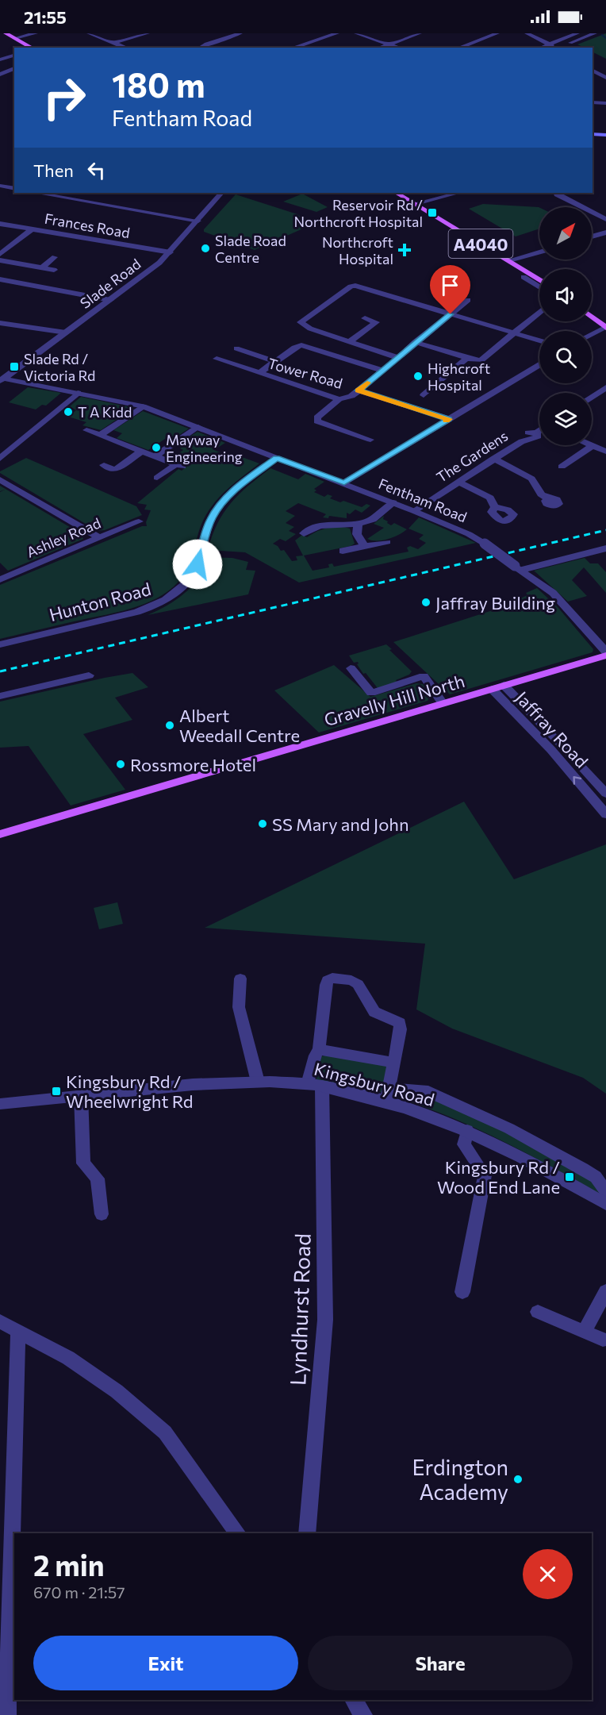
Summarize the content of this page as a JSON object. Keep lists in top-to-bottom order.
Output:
{
  "streets": {
    "main road": ["A4040", "Gravelly Hill North"],
    "street": [
      "Frances Road",
      "Slade Road",
      "Tower Road",
      "The Gardens",
      "Fentham Road",
      "Ashley Road",
      "Hunton Road",
      "Jaffray Road",
      "Kingsbury Road",
      "Lyndhurst Road"
    ]
  },
  "crossings": [
    ["Frances Road", "Slade Road"],
    ["Slade Road", "Fentham Road"],
    ["The Gardens", "Fentham Road"],
    ["Fentham Road", "Hunton Road"],
    ["Gravelly Hill North", "Jaffray Road"],
    ["Kingsbury Road", "Lyndhurst Road"]
  ],
  "places": {
    "transit": [
      "Reservoir Rd / Northcroft Hospital",
      "Slade Rd / Victoria Rd",
      "Kingsbury Rd / Wheelwright Rd",
      "Kingsbury Rd / Wood End Lane"
    ],
    "other": [
      "Slade Road Centre",
      "Highcroft Hospital",
      "T A Kidd",
      "Mayway Engineering",
      "Jaffray Building",
      "Albert Weedall Centre",
      "Rossmore Hotel",
      "SS Mary and John",
      "Erdington Academy"
    ],
    "health": ["Northcroft Hospital"]
  },
  "north": "top right",
  "page": {
    "status": "21:55",
    "turn": ["180 m", "Fentham Road"],
    "then": "Then",
    "heading": ["2 min", "670 m · 21:57"],
    "buttons": ["Exit", "Share"]
  }
}
